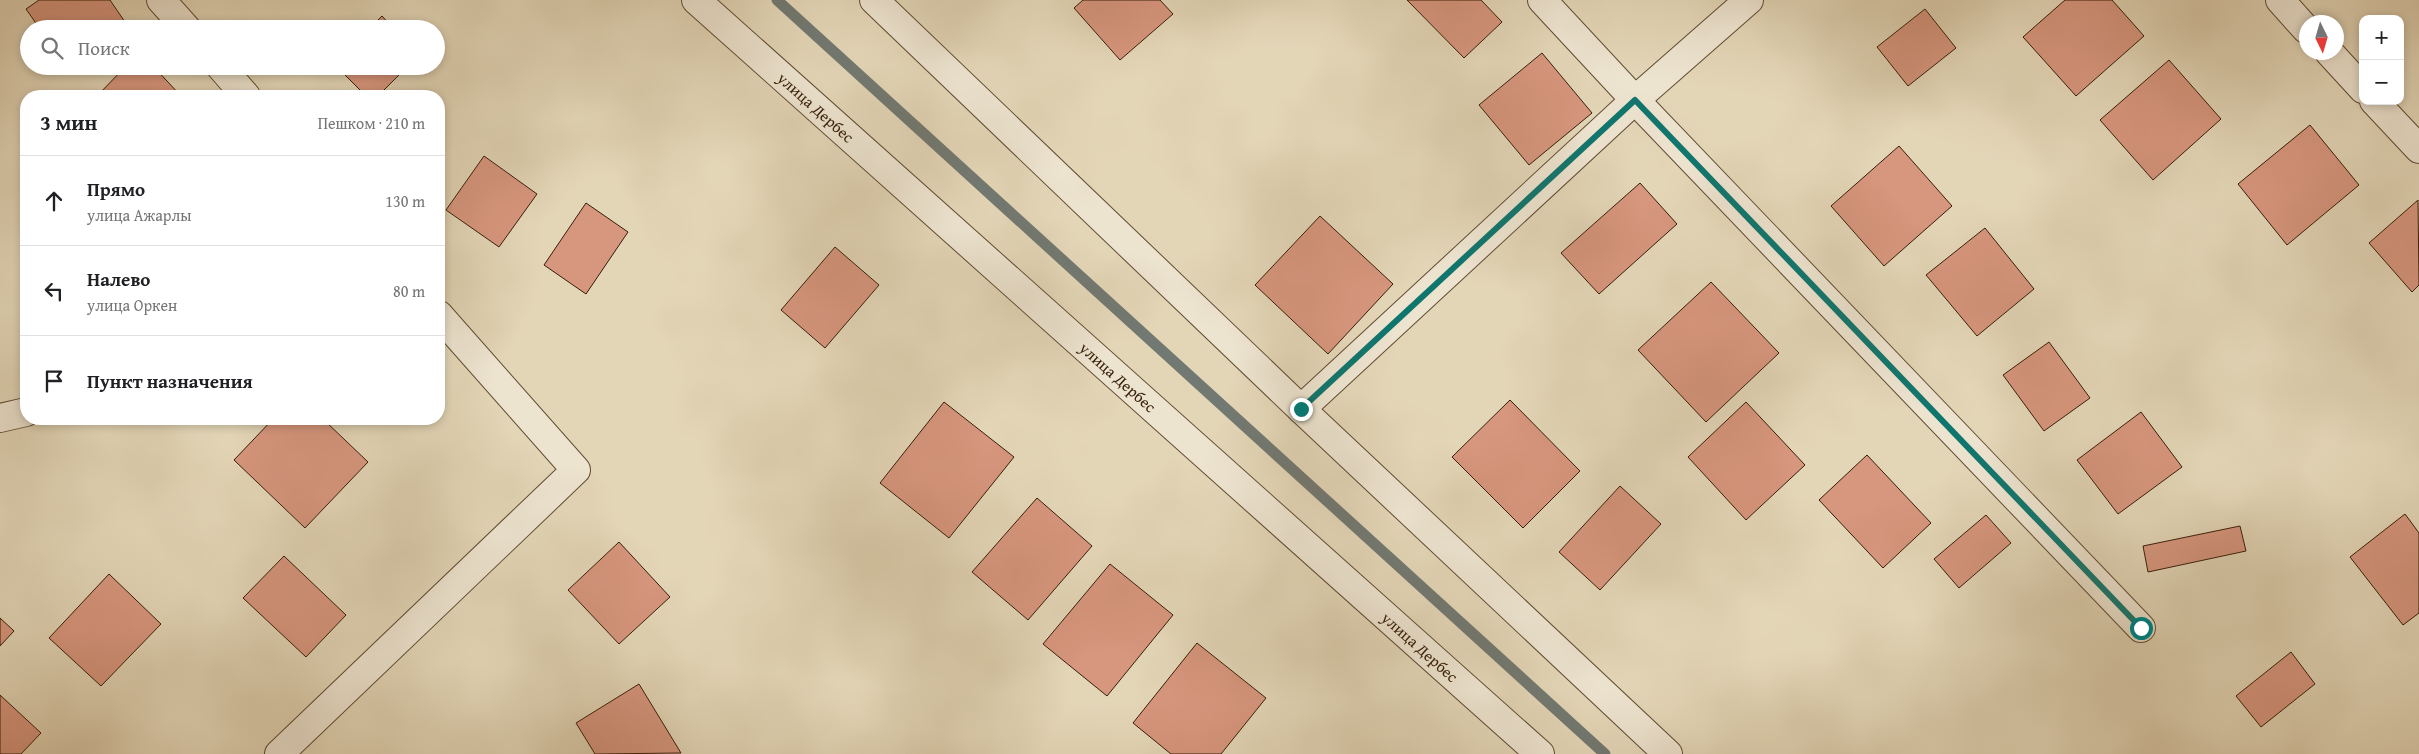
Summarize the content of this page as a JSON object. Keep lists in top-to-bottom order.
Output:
{
  "streets": {
    "street": ["улица Дербес"]
  },
  "north": "bottom",
  "page": {
    "map_buttons": ["+", "−"],
    "search": "Поиск",
    "heading": ["3 мин", "Пешком · 210 m"],
    "list": [
      ["Прямо", "улица Ажарлы", "130 m"],
      ["Налево", "улица Оркен", "80 m"],
      "Пункт назначения"
    ]
  }
}
